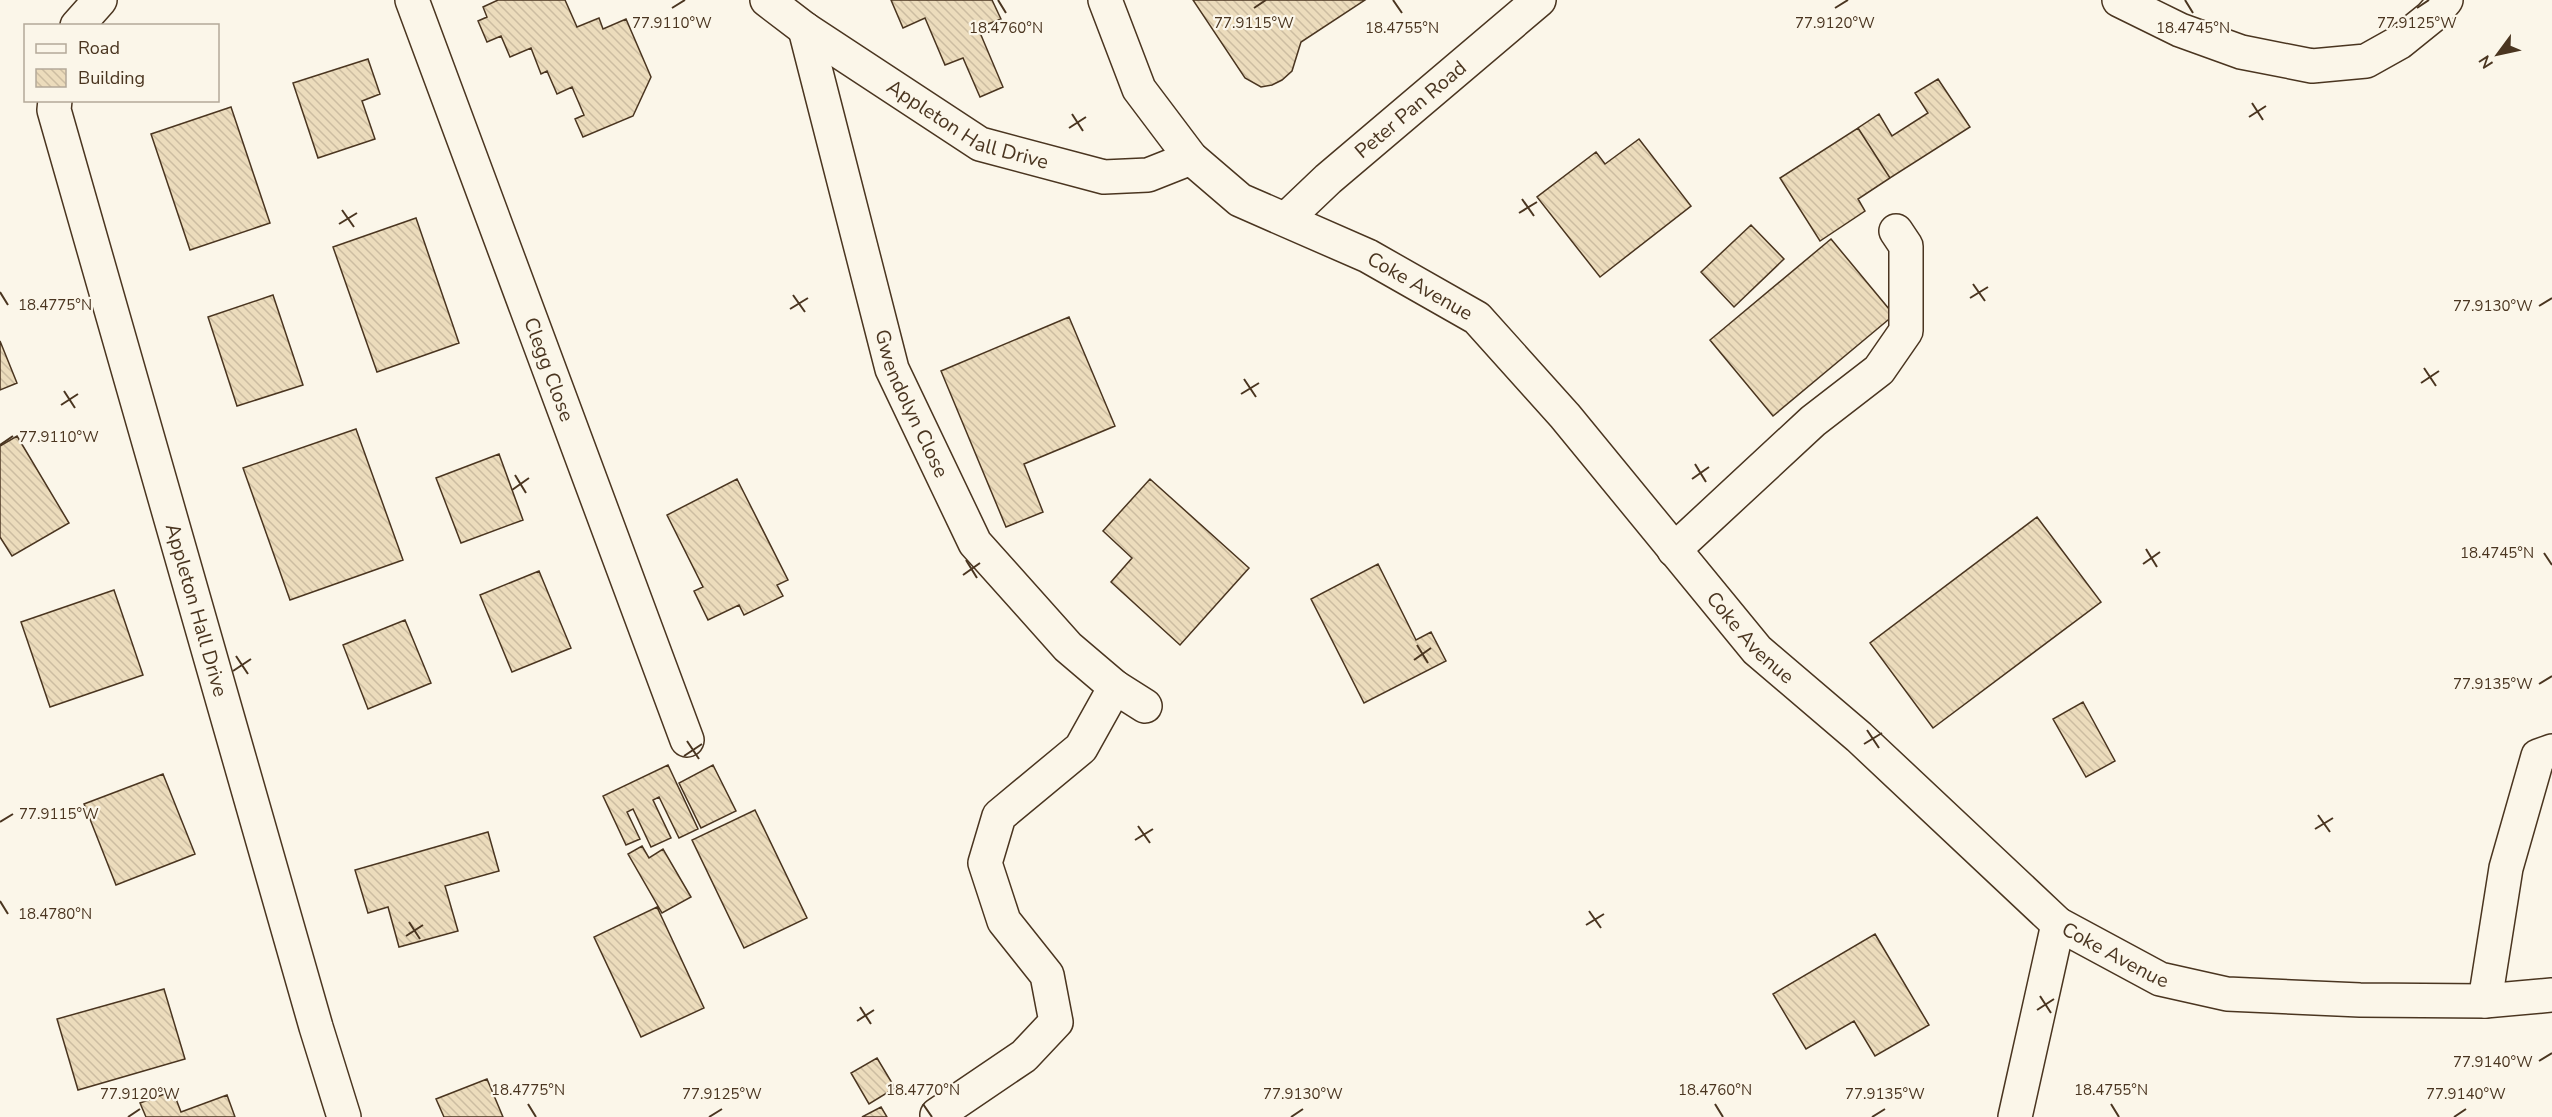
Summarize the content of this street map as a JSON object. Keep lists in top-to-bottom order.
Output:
{
  "streets": {
    "street": [
      "Peter Pan Road",
      "Appleton Hall Drive",
      "Coke Avenue",
      "Clegg Close",
      "Gwendolyn Close"
    ]
  },
  "crossings": [
    ["Peter Pan Road", "Coke Avenue"],
    ["Appleton Hall Drive", "Coke Avenue"],
    ["Appleton Hall Drive", "Gwendolyn Close"]
  ],
  "legend": ["Road", "Building"],
  "north": "bottom left",
  "coordinates": [
    "77.9125°W",
    "77.9110°W",
    "77.9115°W",
    "77.9120°W",
    "18.4760°N",
    "18.4755°N",
    "18.4745°N",
    "18.4775°N",
    "77.9130°W",
    "77.9135°W",
    "18.4780°N",
    "77.9140°W",
    "18.4770°N"
  ]
}
